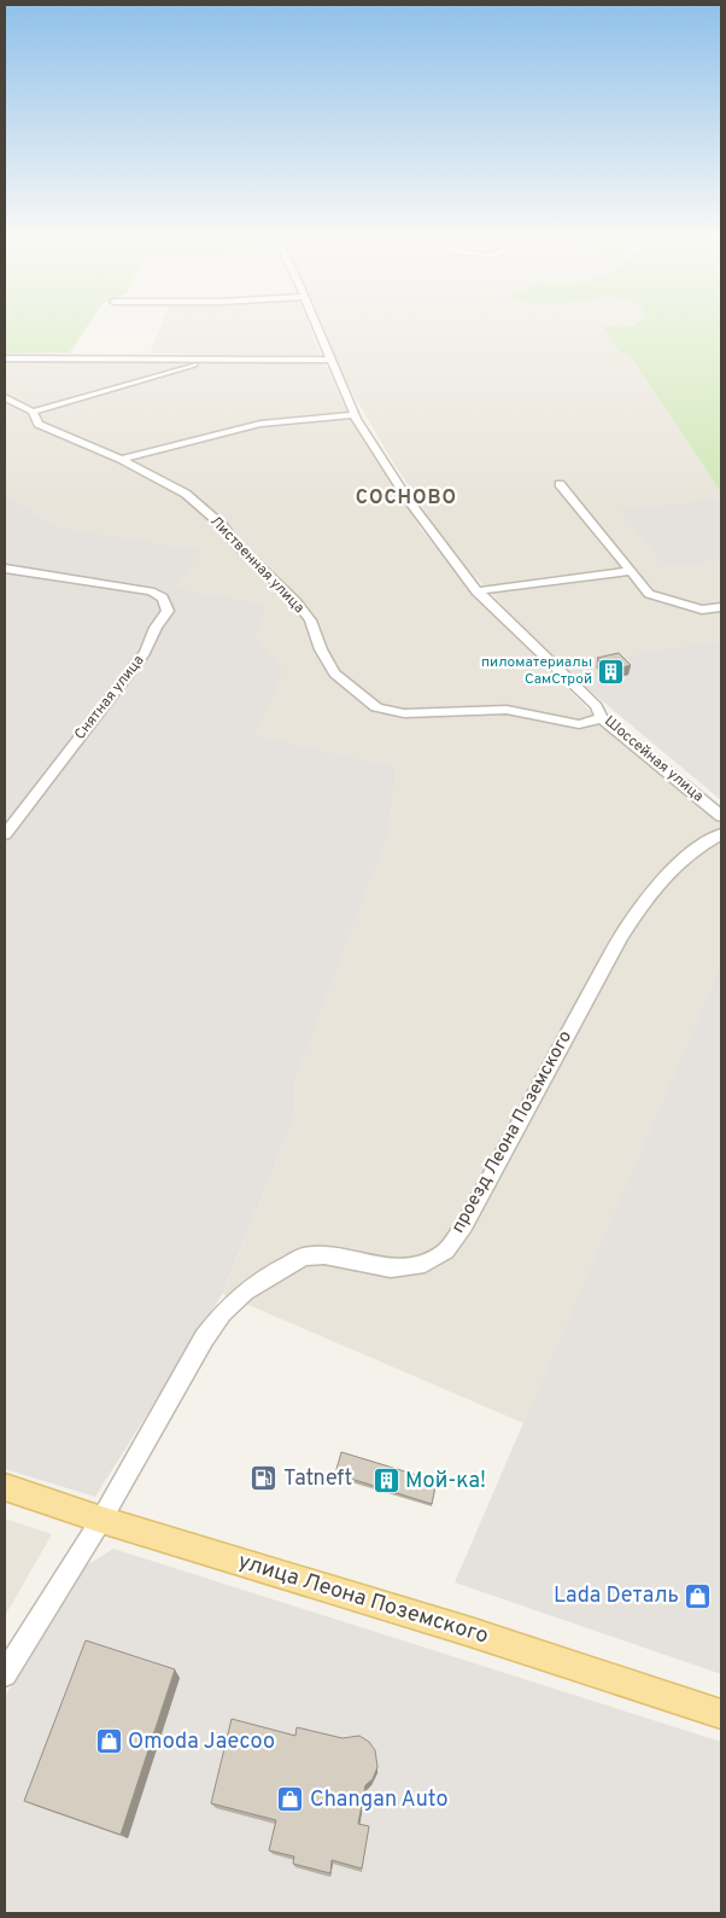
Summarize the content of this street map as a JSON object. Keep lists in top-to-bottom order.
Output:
{
  "streets": {
    "main road": ["улица Леона Поземского"],
    "street": [
      "Лиственная улица",
      "Снятная улица",
      "Шоссейная улица",
      "проезд Леона Поземского"
    ]
  },
  "crossings": [
    ["Лиственная улица", "Шоссейная улица"],
    ["проезд Леона Поземского", "улица Леона Поземского"]
  ],
  "districts": ["СОСНОВО"],
  "places": {
    "building": ["пиломатериалы СамСтрой", "Мой-ка!"],
    "fuel station": ["Tatneft"],
    "shop": ["Lada Dеталь", "Omoda Jaecoo", "Changan Auto"]
  }
}
